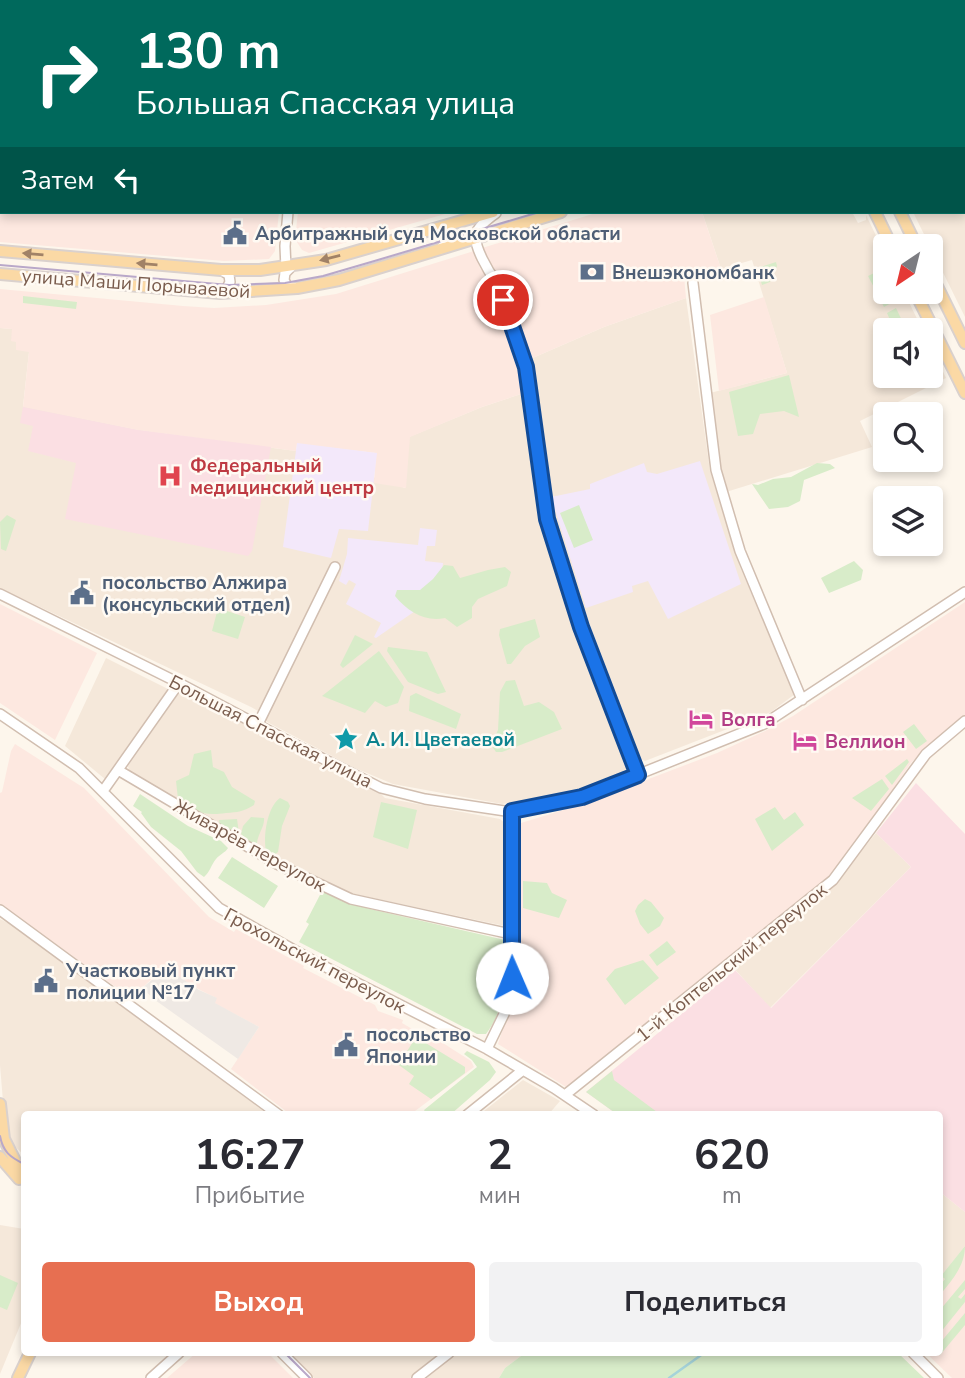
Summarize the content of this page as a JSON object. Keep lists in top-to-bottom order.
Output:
{
  "streets": {
    "main road": ["улица Маши Порываевой"],
    "street": [
      "Большая Спасская улица",
      "Живарёв переулок",
      "Грохольский переулок",
      "1-й Коптельский переулок"
    ]
  },
  "crossings": [
    ["Грохольский переулок", "1-й Коптельский переулок"]
  ],
  "places": {
    "public building": [
      "Арбитражный суд Московской области",
      "посольство Алжира (консульский отдел)",
      "Участковый пункт полиции №17",
      "посольство Японии"
    ],
    "bank": ["Внешэкономбанк"],
    "hospital": ["Федеральный медицинский центр"],
    "hotel": ["Волга", "Веллион"],
    "place": ["А. И. Цветаевой"]
  },
  "north": "bottom left",
  "page": {
    "turn": ["130 m", "Большая Спасская улица"],
    "then": "Затем",
    "eta": [
      "16:27",
      "Прибытие",
      "2",
      "мин",
      "620",
      "m"
    ],
    "buttons": ["Выход", "Поделиться"]
  }
}
